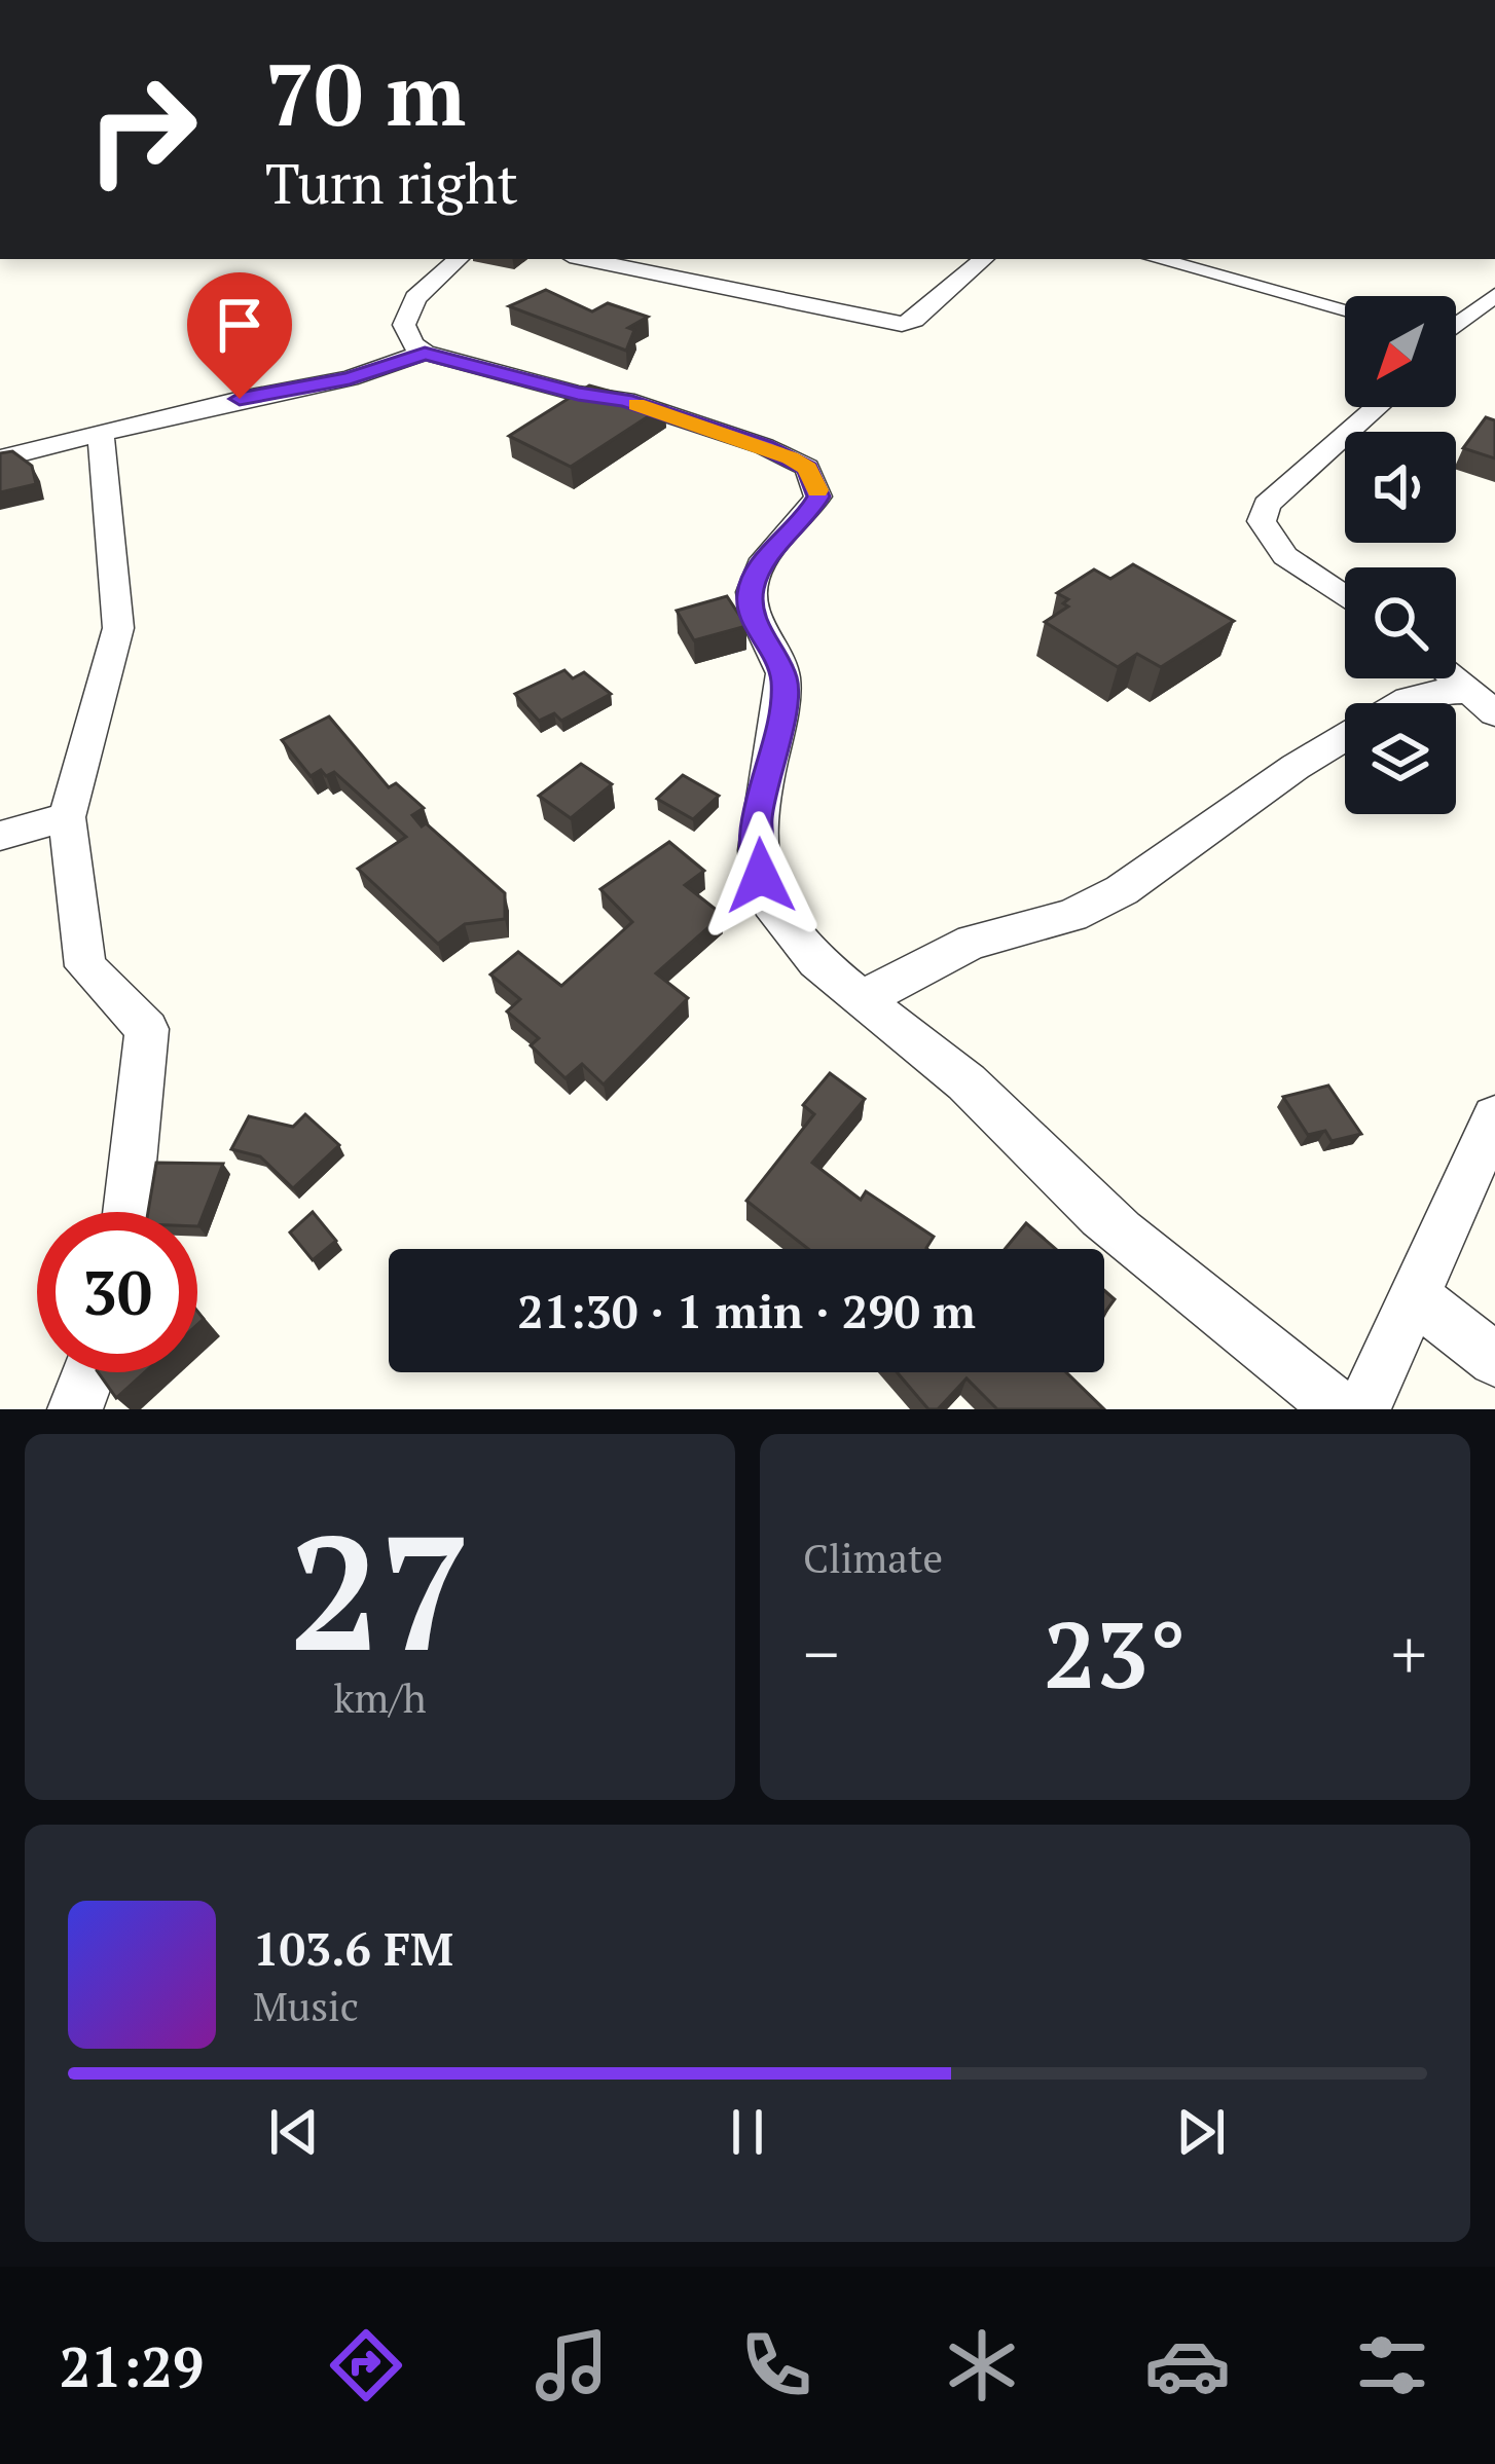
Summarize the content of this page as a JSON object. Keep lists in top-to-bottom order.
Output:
{
  "north": "bottom left",
  "page": {
    "turn": ["70 m", "Turn right"],
    "limit": "30",
    "trip": "21:30 · 1 min · 290 m",
    "tile": [
      ["27", "km/h"],
      "Climate"
    ],
    "heat": ["−", "23°", "+"],
    "song": ["103.6 FM", "Music"],
    "tabs": "21:29"
  }
}
